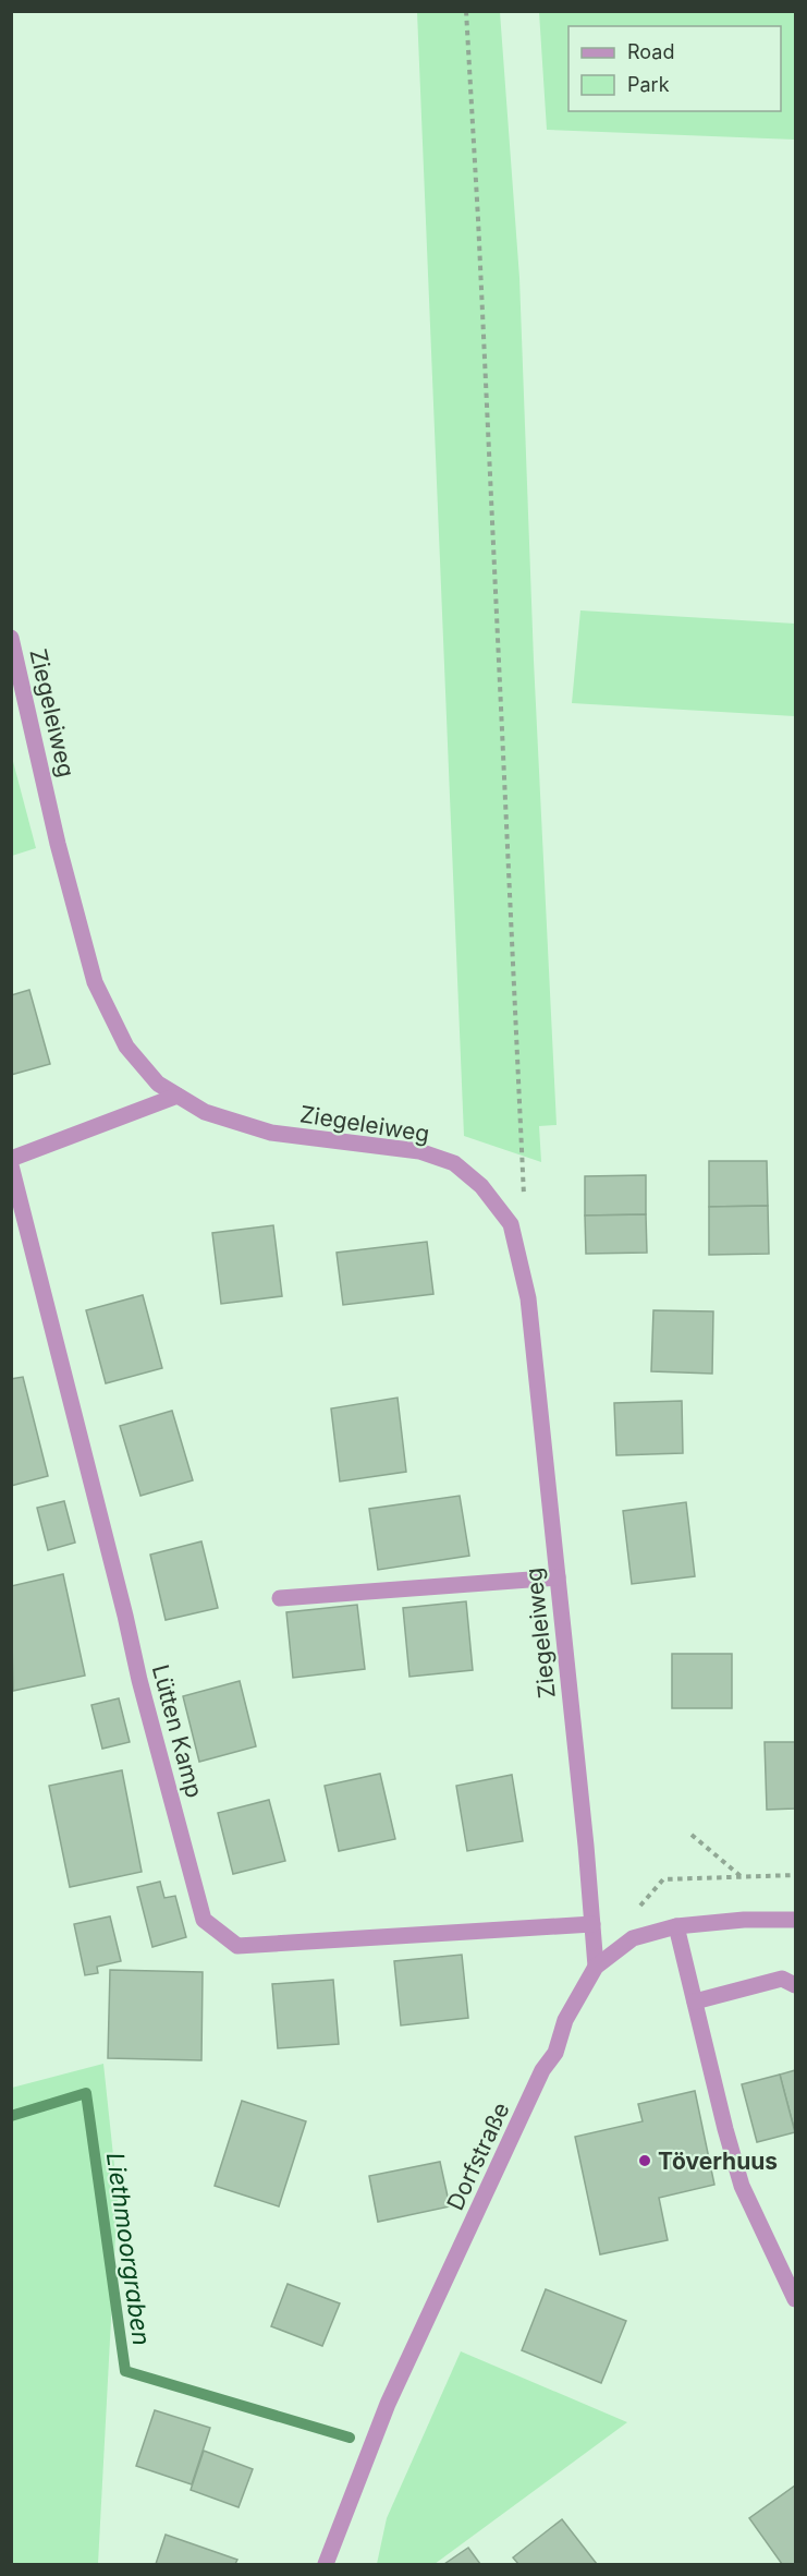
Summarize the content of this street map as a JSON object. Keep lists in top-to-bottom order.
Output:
{
  "streets": {
    "street": ["Ziegeleiweg", "Lütten Kamp", "Dorfstraße"]
  },
  "crossings": [
    ["Ziegeleiweg", "Lütten Kamp"],
    ["Ziegeleiweg", "Dorfstraße"]
  ],
  "water": ["Liethmoorgraben"],
  "places": ["Töverhuus"],
  "legend": ["Road", "Park"]
}
